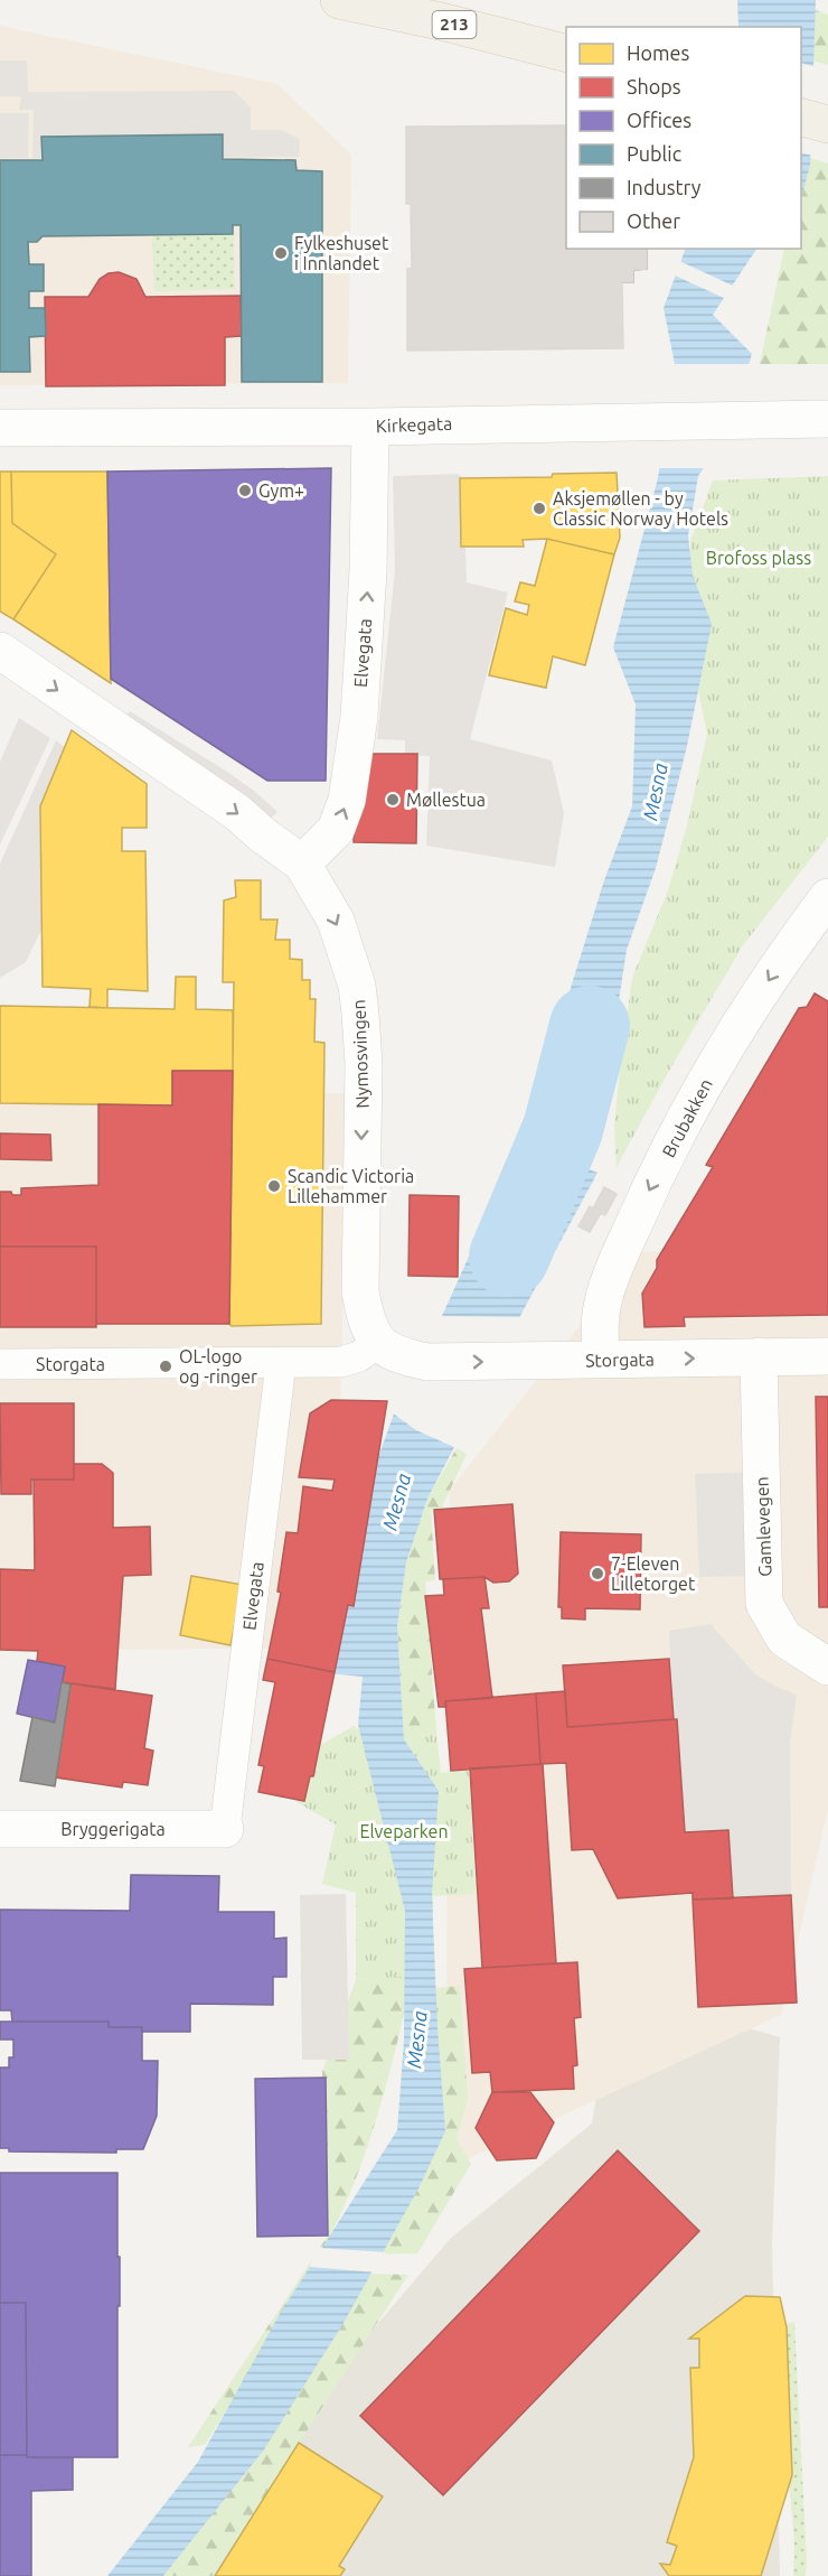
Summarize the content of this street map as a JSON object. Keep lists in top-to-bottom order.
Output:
{
  "streets": {
    "main road": ["213"],
    "street": [
      "Kirkegata",
      "Elvegata",
      "Nymosvingen",
      "Brubakken",
      "Storgata",
      "Gamlevegen",
      "Bryggerigata"
    ]
  },
  "crossings": [
    ["Kirkegata", "Elvegata"],
    ["Elvegata", "Nymosvingen"],
    ["Elvegata", "Storgata"],
    ["Elvegata", "Bryggerigata"],
    ["Nymosvingen", "Storgata"],
    ["Brubakken", "Storgata"],
    ["Storgata", "Gamlevegen"]
  ],
  "one_way": [
    "Elvegata",
    "Nymosvingen",
    "Brubakken",
    "Storgata"
  ],
  "water": ["Mesna"],
  "parks": ["Brofoss plass", "Elveparken"],
  "places": [
    "Fylkeshuset i Innlandet",
    "Gym+",
    "Aksjemøllen - by Classic Norway Hotels",
    "Møllestua",
    "Scandic Victoria Lillehammer",
    "OL-logo og -ringer",
    "7-Eleven Lilletorget"
  ],
  "legend": [
    "Homes",
    "Shops",
    "Offices",
    "Public",
    "Industry",
    "Other"
  ]
}
